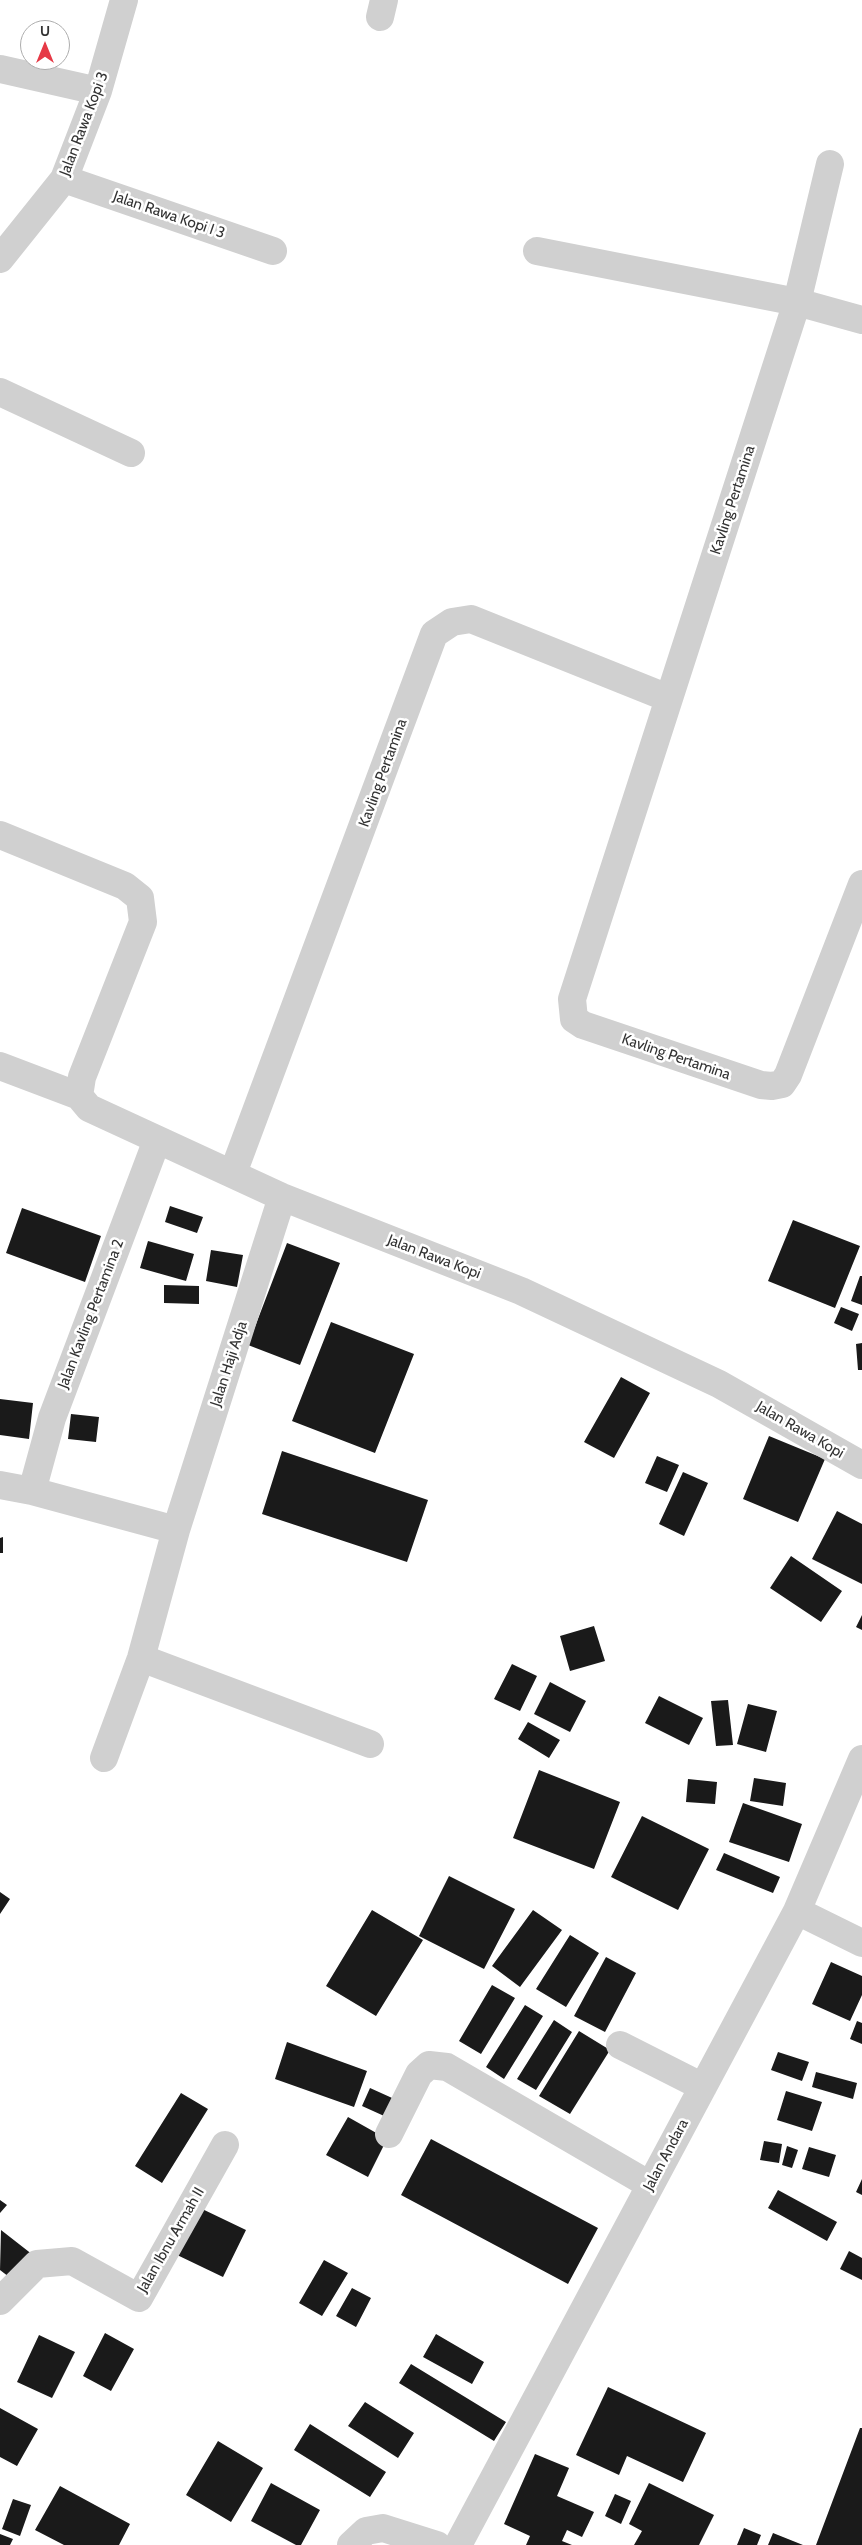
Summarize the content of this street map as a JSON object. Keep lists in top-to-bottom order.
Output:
{
  "streets": {
    "street": [
      "Jalan Rawa Kopi 3",
      "Jalan Rawa Kopi I 3",
      "Kavling Pertamina",
      "Jalan Rawa Kopi",
      "Jalan Kavling Pertamina 2",
      "Jalan Haji Adja",
      "Jalan Andara",
      "Jalan Ibnu Armah II"
    ]
  },
  "crossings": [
    ["Jalan Rawa Kopi 3", "Jalan Rawa Kopi I 3"],
    ["Kavling Pertamina", "Jalan Rawa Kopi"],
    ["Jalan Rawa Kopi", "Jalan Kavling Pertamina 2"],
    ["Jalan Rawa Kopi", "Jalan Haji Adja"]
  ],
  "north": "top"
}
